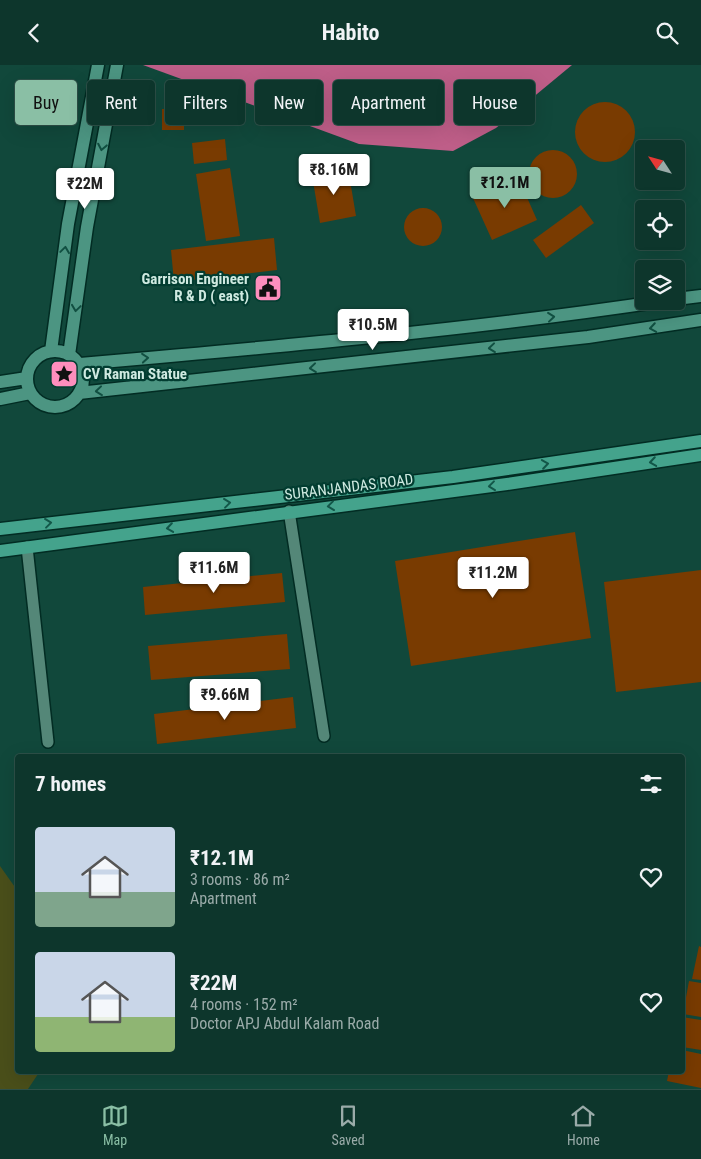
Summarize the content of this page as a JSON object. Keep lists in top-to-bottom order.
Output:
{
  "streets": {
    "main road": ["SURANJANDAS ROAD"]
  },
  "places": {
    "public building": ["Garrison Engineer R & D ( east)"],
    "place": ["CV Raman Statue"]
  },
  "north": "top left",
  "page": {
    "header": "Habito",
    "chip": [
      "Buy",
      "Rent",
      "Filters",
      "New",
      "Apartment",
      "House"
    ],
    "price": [
      "₹8.16M",
      "₹12.1M",
      "₹22M",
      "₹10.5M",
      "₹11.6M",
      "₹11.2M",
      "₹9.66M"
    ],
    "heading": "7 homes",
    "list": [
      {
        "name": "₹12.1M",
        "note": "3 rooms · 86 m² · Apartment"
      },
      {
        "name": "₹22M",
        "note": "4 rooms · 152 m² · Doctor APJ Abdul Kalam Road"
      }
    ],
    "tabs": ["Map", "Saved", "Home"]
  }
}
